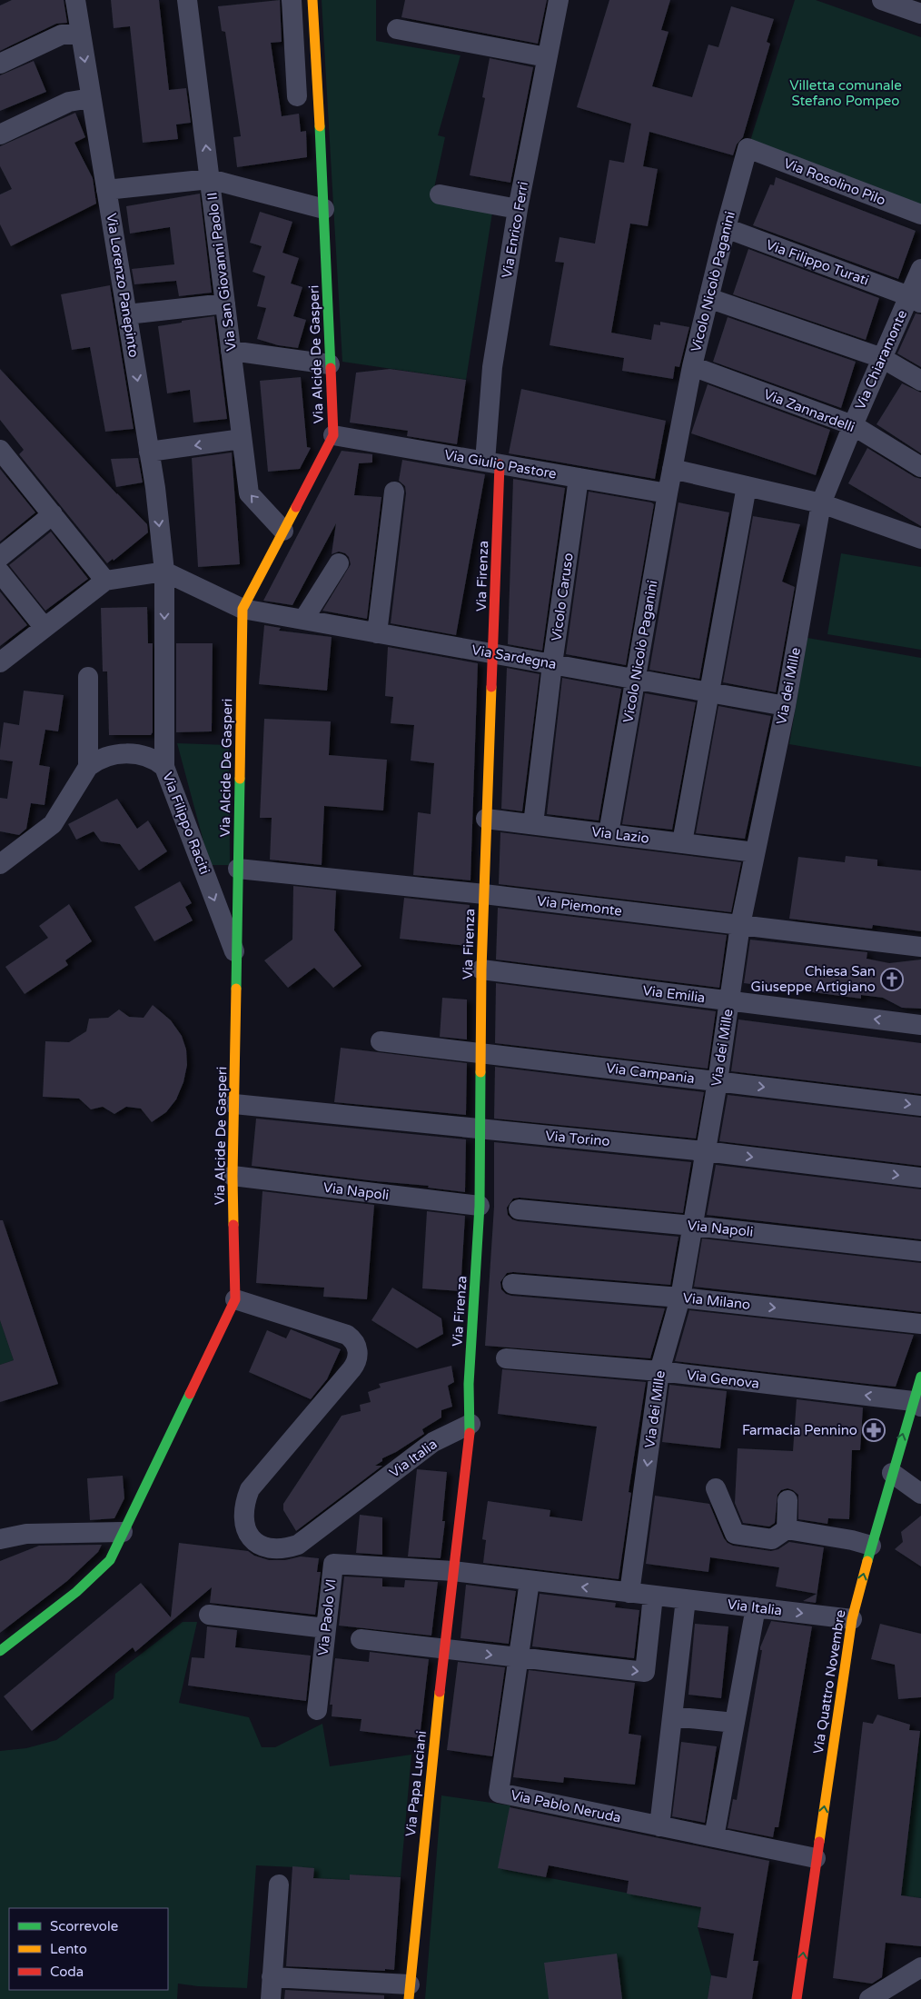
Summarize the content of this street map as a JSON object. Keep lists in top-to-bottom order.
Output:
{
  "streets": {
    "street": [
      "Via Rosolino Pilo",
      "Via Enrico Ferri",
      "Via Filippo Turati",
      "Via San Giovanni Paolo II",
      "Vicolo Nicolò Paganini",
      "Via Lorenzo Panepinto",
      "Via Alcide De Gasperi",
      "Via Chiaramonte",
      "Via Zannardelli",
      "Via Giulio Pastore",
      "Via Firenza",
      "Vicolo Caruso",
      "Via Sardegna",
      "Via dei Mille",
      "Via Filippo Raciti",
      "Via Lazio",
      "Via Piemonte",
      "Via Emilia",
      "Via Campania",
      "Via Torino",
      "Via Napoli",
      "Via Milano",
      "Via Genova",
      "Via Italia",
      "Via Paolo VI",
      "Via Quattro Novembre",
      "Via Papa Luciani",
      "Via Pablo Neruda"
    ]
  },
  "crossings": [
    ["Via Rosolino Pilo", "Vicolo Nicolò Paganini"],
    ["Via Enrico Ferri", "Via Giulio Pastore"],
    ["Via Enrico Ferri", "Via Firenza"],
    ["Via Filippo Turati", "Vicolo Nicolò Paganini"],
    ["Via Filippo Turati", "Via Chiaramonte"],
    ["Via San Giovanni Paolo II", "Via Alcide De Gasperi"],
    ["Vicolo Nicolò Paganini", "Via Zannardelli"],
    ["Vicolo Nicolò Paganini", "Via Giulio Pastore"],
    ["Vicolo Nicolò Paganini", "Via Sardegna"],
    ["Vicolo Nicolò Paganini", "Via Lazio"],
    ["Via Lorenzo Panepinto", "Via Sardegna"],
    ["Via Lorenzo Panepinto", "Via Filippo Raciti"],
    ["Via Alcide De Gasperi", "Via Giulio Pastore"],
    ["Via Alcide De Gasperi", "Via Sardegna"],
    ["Via Alcide De Gasperi", "Via Filippo Raciti"],
    ["Via Alcide De Gasperi", "Via Piemonte"],
    ["Via Alcide De Gasperi", "Via Torino"],
    ["Via Alcide De Gasperi", "Via Napoli"],
    ["Via Alcide De Gasperi", "Via Italia"],
    ["Via Chiaramonte", "Via Zannardelli"],
    ["Via Chiaramonte", "Via dei Mille"],
    ["Via Giulio Pastore", "Via Firenza"],
    ["Via Giulio Pastore", "Vicolo Caruso"],
    ["Via Firenza", "Via Sardegna"],
    ["Via Firenza", "Via Lazio"],
    ["Via Firenza", "Via Piemonte"],
    ["Via Firenza", "Via Emilia"],
    ["Via Firenza", "Via Campania"],
    ["Via Firenza", "Via Torino"],
    ["Via Firenza", "Via Napoli"],
    ["Via Firenza", "Via Italia"],
    ["Vicolo Caruso", "Via Sardegna"],
    ["Vicolo Caruso", "Via Lazio"],
    ["Via Sardegna", "Via dei Mille"],
    ["Via Sardegna", "Via Filippo Raciti"],
    ["Via dei Mille", "Via Lazio"],
    ["Via dei Mille", "Via Piemonte"],
    ["Via dei Mille", "Via Emilia"],
    ["Via dei Mille", "Via Campania"],
    ["Via dei Mille", "Via Torino"],
    ["Via dei Mille", "Via Napoli"],
    ["Via dei Mille", "Via Milano"],
    ["Via dei Mille", "Via Genova"],
    ["Via dei Mille", "Via Italia"],
    ["Via Genova", "Via Quattro Novembre"],
    ["Via Italia", "Via Paolo VI"],
    ["Via Italia", "Via Quattro Novembre"],
    ["Via Italia", "Via Papa Luciani"],
    ["Via Italia", "Via Pablo Neruda"],
    ["Via Paolo VI", "Via Papa Luciani"],
    ["Via Quattro Novembre", "Via Pablo Neruda"]
  ],
  "one_way": [
    "Via Lorenzo Panepinto",
    "Via Filippo Raciti",
    "Via Emilia",
    "Via Campania",
    "Via Milano",
    "Via Quattro Novembre"
  ],
  "parks": ["Villetta comunale Stefano Pompeo"],
  "places": {
    "church": ["Chiesa San Giuseppe Artigiano"],
    "pharmacy": ["Farmacia Pennino"]
  },
  "legend": ["Scorrevole", "Lento", "Coda"]
}
